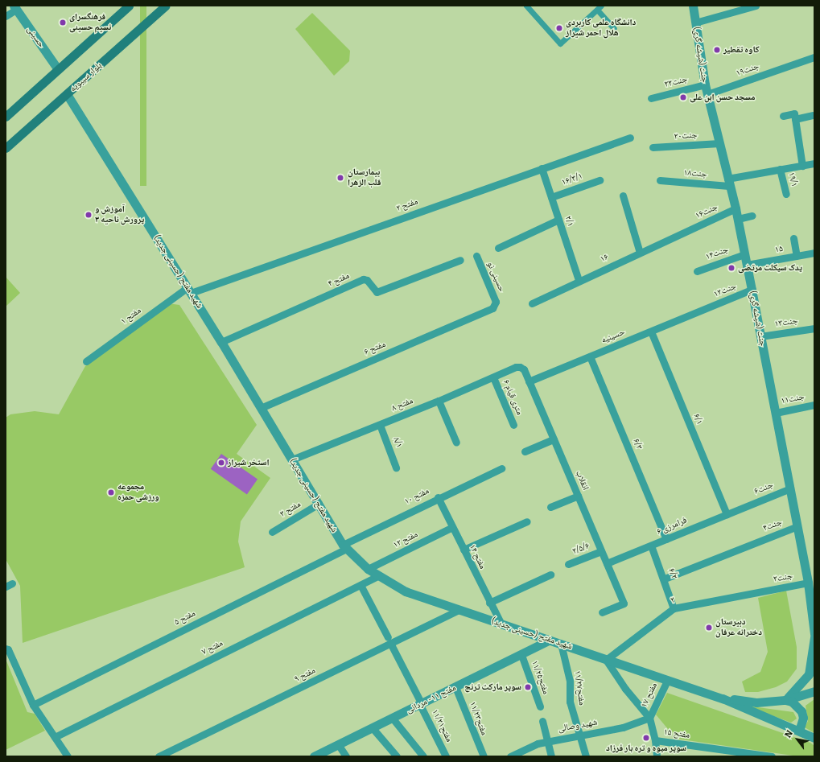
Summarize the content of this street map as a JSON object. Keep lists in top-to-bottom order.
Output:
{
  "streets": {
    "main road": ["بلوار سیبویه"],
    "street": [
      "حسینی",
      "جنت (شیشه گری)",
      "جنت۱۹",
      "جنت۲۲",
      "جنت۲۰",
      "جنت۱۸",
      "۱۶/۳/۱",
      "۱۹/۱",
      "مفتح ۲",
      "جنت۱۶",
      "۲/۱",
      "۱۵",
      "جنت۱۴",
      "۱۶",
      "شهید مفتح (حسینی جدید)",
      "حسینی نو",
      "مفتح ۴",
      "جنت۱۲",
      "مفتح ۱",
      "جنت۱۳",
      "حسینیه",
      "مفتح ۶",
      "۶ متری قیام",
      "جنت۱۱",
      "مفتح ۸",
      "۶/۱",
      "۸/۱",
      "۶/۳",
      "انقلاب",
      "جنت۶",
      "مفتح ۱۰",
      "مفتح ۳",
      "جنت۴",
      "فرامرزی ۶",
      "مفتح ۱۲",
      "۲/۵/۶",
      "مفتح ۱۴",
      "۶/۲",
      "جنت۲",
      "۲",
      "مفتح ۵",
      "مفتح ۷",
      "مفتح ۹",
      "مفتح۱۱/۲۵",
      "مفتح۱۱/۲۷",
      "مفتح ۱۷",
      "مفتح ۱۱- مردانی",
      "مفتح۱۱/۲۳",
      "مفتح۱۱/۲۱",
      "شهید وصالی",
      "مفتح ۱۵"
    ]
  },
  "crossings": [
    ["جنت (شیشه گری)", "جنت۱۹"],
    ["جنت (شیشه گری)", "جنت۲۲"],
    ["جنت (شیشه گری)", "جنت۲۰"],
    ["جنت (شیشه گری)", "جنت۱۸"],
    ["جنت (شیشه گری)", "جنت۱۶"],
    ["جنت (شیشه گری)", "۱۵"],
    ["جنت (شیشه گری)", "جنت۱۴"],
    ["جنت (شیشه گری)", "جنت۱۲"],
    ["جنت (شیشه گری)", "جنت۱۳"],
    ["جنت (شیشه گری)", "جنت۱۱"],
    ["جنت (شیشه گری)", "جنت۶"],
    ["جنت (شیشه گری)", "جنت۴"],
    ["جنت (شیشه گری)", "جنت۲"],
    ["بلوار سیبویه", "شهید مفتح (حسینی جدید)"],
    ["۱۶/۳/۱", "۲/۱"],
    ["مفتح ۲", "۲/۱"],
    ["مفتح ۲", "شهید مفتح (حسینی جدید)"],
    ["مفتح ۲", "مفتح ۱"],
    ["جنت۱۶", "۱۶"],
    ["۲/۱", "۱۶"],
    ["شهید مفتح (حسینی جدید)", "مفتح ۴"],
    ["شهید مفتح (حسینی جدید)", "مفتح ۱"],
    ["شهید مفتح (حسینی جدید)", "مفتح ۶"],
    ["شهید مفتح (حسینی جدید)", "مفتح ۸"],
    ["شهید مفتح (حسینی جدید)", "مفتح ۱۰"],
    ["شهید مفتح (حسینی جدید)", "مفتح ۳"],
    ["شهید مفتح (حسینی جدید)", "مفتح ۱۲"],
    ["شهید مفتح (حسینی جدید)", "مفتح ۱۴"],
    ["شهید مفتح (حسینی جدید)", "۲"],
    ["شهید مفتح (حسینی جدید)", "مفتح ۵"],
    ["شهید مفتح (حسینی جدید)", "مفتح ۷"],
    ["شهید مفتح (حسینی جدید)", "مفتح ۹"],
    ["شهید مفتح (حسینی جدید)", "مفتح۱۱/۲۷"],
    ["شهید مفتح (حسینی جدید)", "مفتح ۱۷"],
    ["شهید مفتح (حسینی جدید)", "مفتح ۱۱- مردانی"],
    ["شهید مفتح (حسینی جدید)", "مفتح ۱۵"],
    ["حسینی نو", "مفتح ۶"],
    ["جنت۱۲", "حسینیه"],
    ["حسینیه", "۶/۱"],
    ["حسینیه", "۶/۳"],
    ["حسینیه", "انقلاب"],
    ["۶ متری قیام", "مفتح ۸"],
    ["مفتح ۸", "۸/۱"],
    ["مفتح ۸", "انقلاب"],
    ["۶/۱", "فرامرزی ۶"],
    ["۶/۳", "فرامرزی ۶"],
    ["انقلاب", "فرامرزی ۶"],
    ["انقلاب", "۲/۵/۶"],
    ["جنت۶", "فرامرزی ۶"],
    ["مفتح ۱۰", "مفتح ۱۴"],
    ["مفتح ۱۰", "مفتح ۵"],
    ["جنت۴", "۶/۲"],
    ["فرامرزی ۶", "۶/۲"],
    ["مفتح ۱۲", "مفتح ۱۴"],
    ["۶/۲", "۲"],
    ["جنت۲", "۲"],
    ["۲", "مفتح ۱۵"],
    ["مفتح ۷", "مفتح۱۱/۲۱"],
    ["مفتح ۹", "مفتح۱۱/۲۱"],
    ["مفتح۱۱/۲۵", "مفتح ۱۱- مردانی"],
    ["مفتح۱۱/۲۷", "شهید وصالی"],
    ["مفتح ۱۷", "شهید وصالی"],
    ["مفتح ۱۷", "مفتح ۱۵"],
    ["مفتح ۱۱- مردانی", "مفتح۱۱/۲۳"],
    ["مفتح ۱۱- مردانی", "مفتح۱۱/۲۱"],
    ["شهید وصالی", "مفتح ۱۵"]
  ],
  "places": [
    "فرهنگسرای نسیم حسینی",
    "دانشگاه علمی کاربردی هلال احمر شیراز",
    "کاوه تقطیر",
    "مسجد حسن ابن علی",
    "بیمارستان قلب الزهرا",
    "آموزش و پرورش ناحیه ۳",
    "یدک سیکلت مرتضی",
    "استخر شیراز",
    "مجموعه ورزشی حمزه",
    "دبیرستان دخترانه عرفان",
    "سوپر مارکت ترنج",
    "سوپر میوه و تره بار فرزاد"
  ],
  "north": "top left"
}
